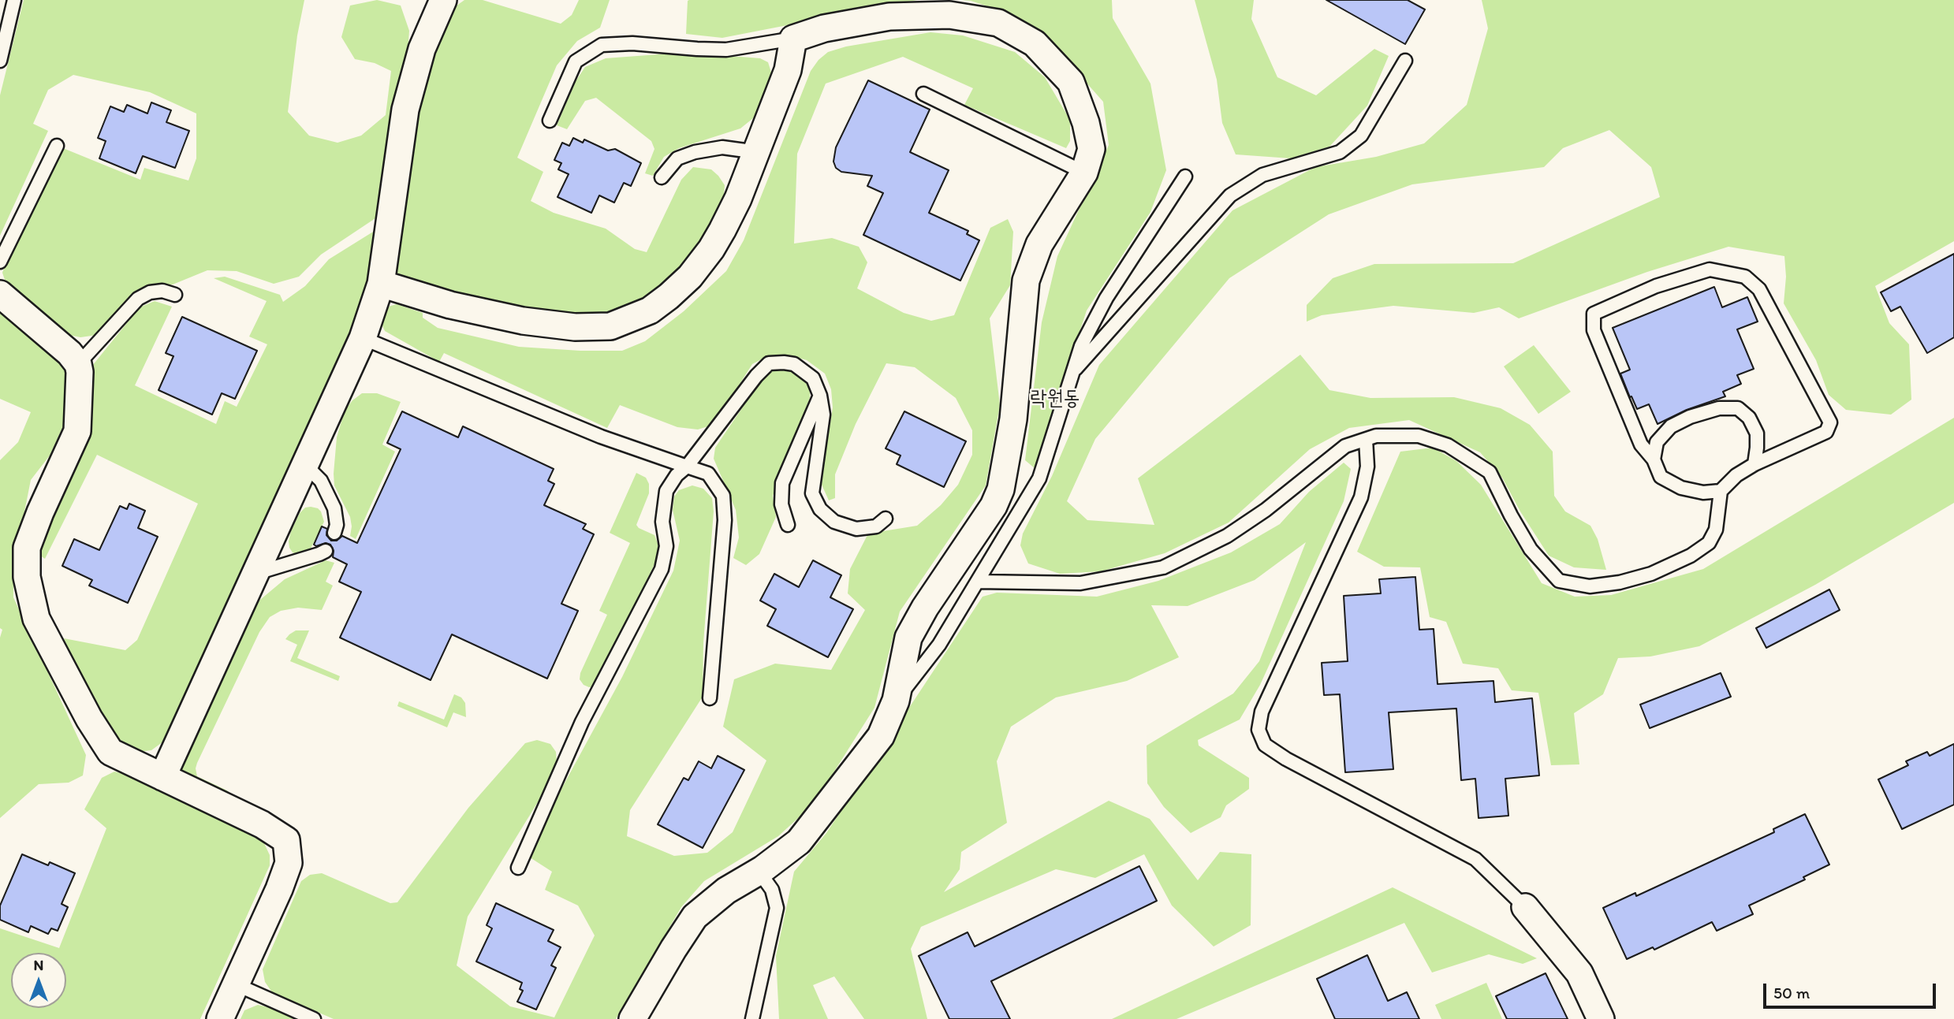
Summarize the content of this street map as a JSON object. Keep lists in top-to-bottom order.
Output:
{
  "districts": ["락원동"],
  "scale_bar": "50 m",
  "north": "top"
}
